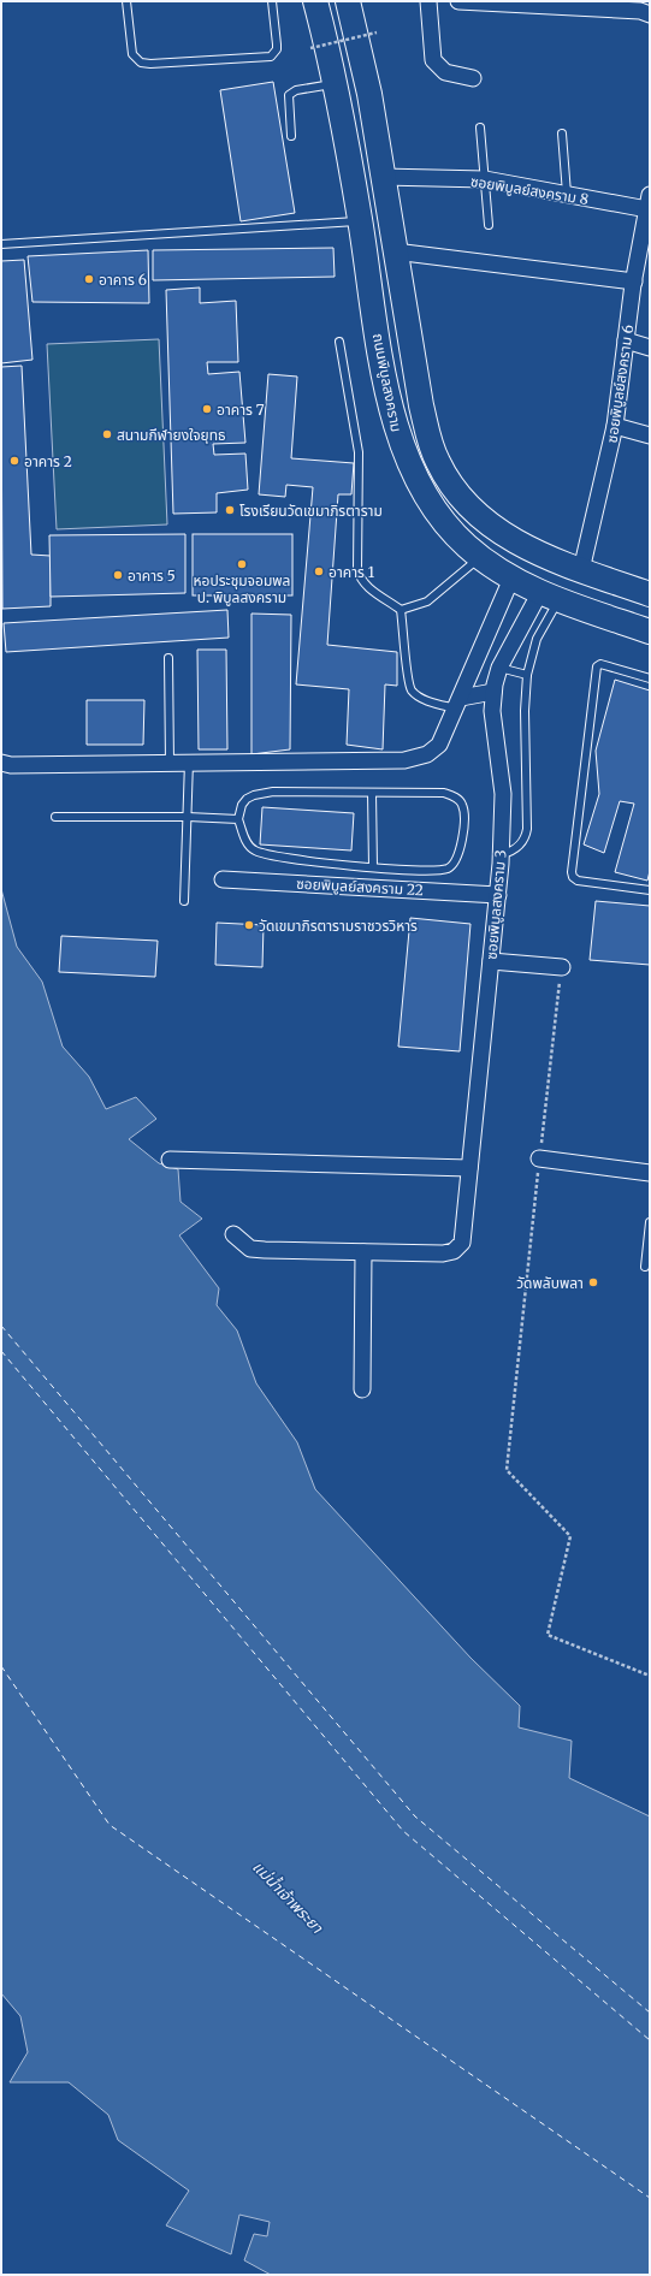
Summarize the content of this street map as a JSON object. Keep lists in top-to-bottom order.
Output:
{
  "streets": {
    "main road": ["ถนนพิบูลสงคราม"],
    "street": [
      "ซอยพิบูลย์สงคราม 8",
      "ซอยพิบูลย์สงคราม 6",
      "ซอยพิบูลย์สงคราม 22",
      "ซอยพิบูลสงคราม 3"
    ]
  },
  "crossings": [
    ["ซอยพิบูลย์สงคราม 8", "ถนนพิบูลสงคราม"],
    ["ซอยพิบูลย์สงคราม 8", "ซอยพิบูลย์สงคราม 6"],
    ["ถนนพิบูลสงคราม", "ซอยพิบูลย์สงคราม 6"],
    ["ถนนพิบูลสงคราม", "ซอยพิบูลสงคราม 3"],
    ["ซอยพิบูลย์สงคราม 22", "ซอยพิบูลสงคราม 3"]
  ],
  "water": ["แม่น้ำเจ้าพระยา"],
  "places": [
    "อาคาร 6",
    "อาคาร 7",
    "สนามกีฬายงใจยุทธ",
    "อาคาร 2",
    "โรงเรียนวัดเขมาภิรตาราม",
    "หอประชุมจอมพล ป. พิบูลสงคราม",
    "อาคาร 1",
    "อาคาร 5",
    "วัดเขมาภิรตารามราชวรวิหาร",
    "วัดพลับพลา"
  ]
}
